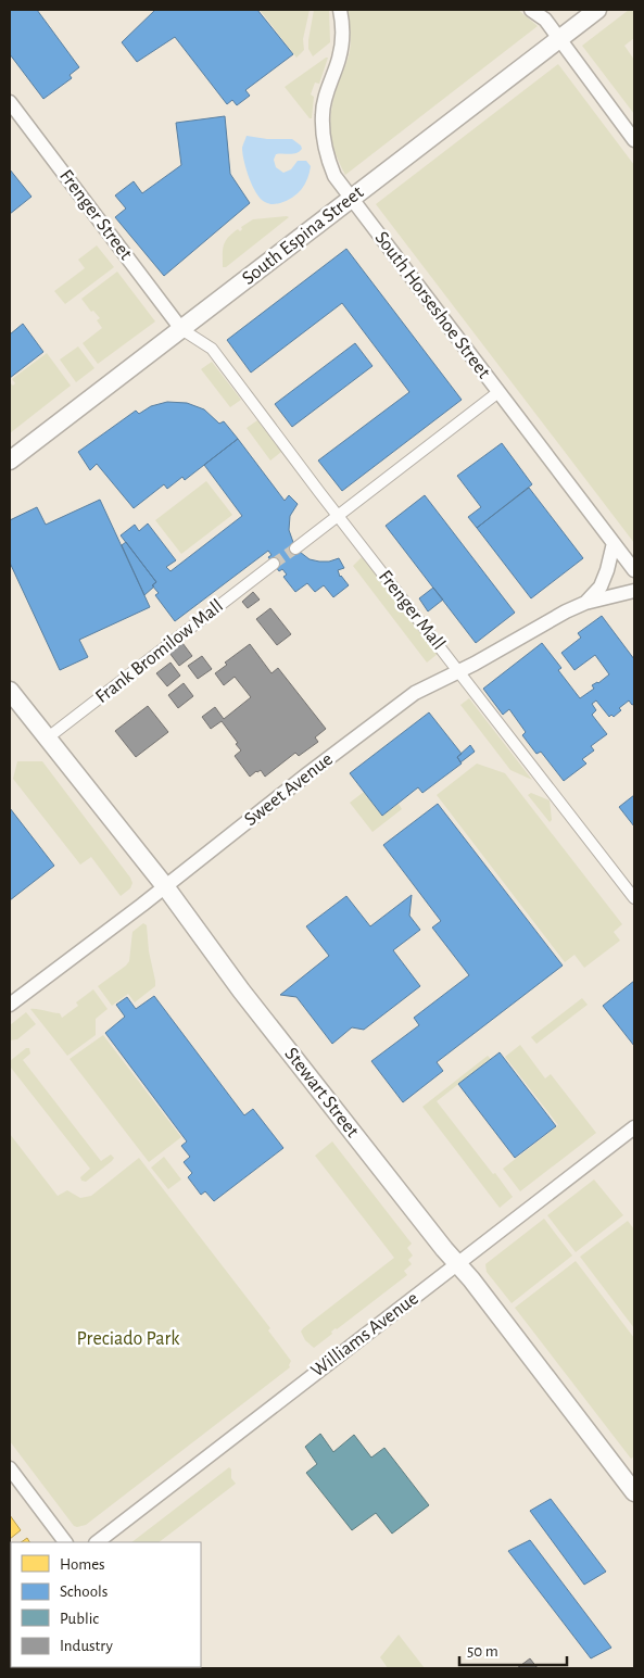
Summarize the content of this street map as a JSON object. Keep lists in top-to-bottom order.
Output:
{
  "streets": {
    "street": [
      "Frenger Street",
      "South Espina Street",
      "South Horseshoe Street",
      "Frenger Mall",
      "Frank Bromilow Mall",
      "Sweet Avenue",
      "Stewart Street",
      "Williams Avenue"
    ]
  },
  "crossings": [
    ["Frenger Street", "South Espina Street"],
    ["Frenger Street", "Frenger Mall"],
    ["South Espina Street", "South Horseshoe Street"],
    ["South Espina Street", "Frenger Mall"],
    ["South Horseshoe Street", "Sweet Avenue"],
    ["Frenger Mall", "Sweet Avenue"],
    ["Frank Bromilow Mall", "Stewart Street"],
    ["Sweet Avenue", "Stewart Street"],
    ["Stewart Street", "Williams Avenue"]
  ],
  "parks": ["Preciado Park"],
  "legend": [
    "Homes",
    "Schools",
    "Public",
    "Industry"
  ],
  "scale_bar": "50 m"
}
